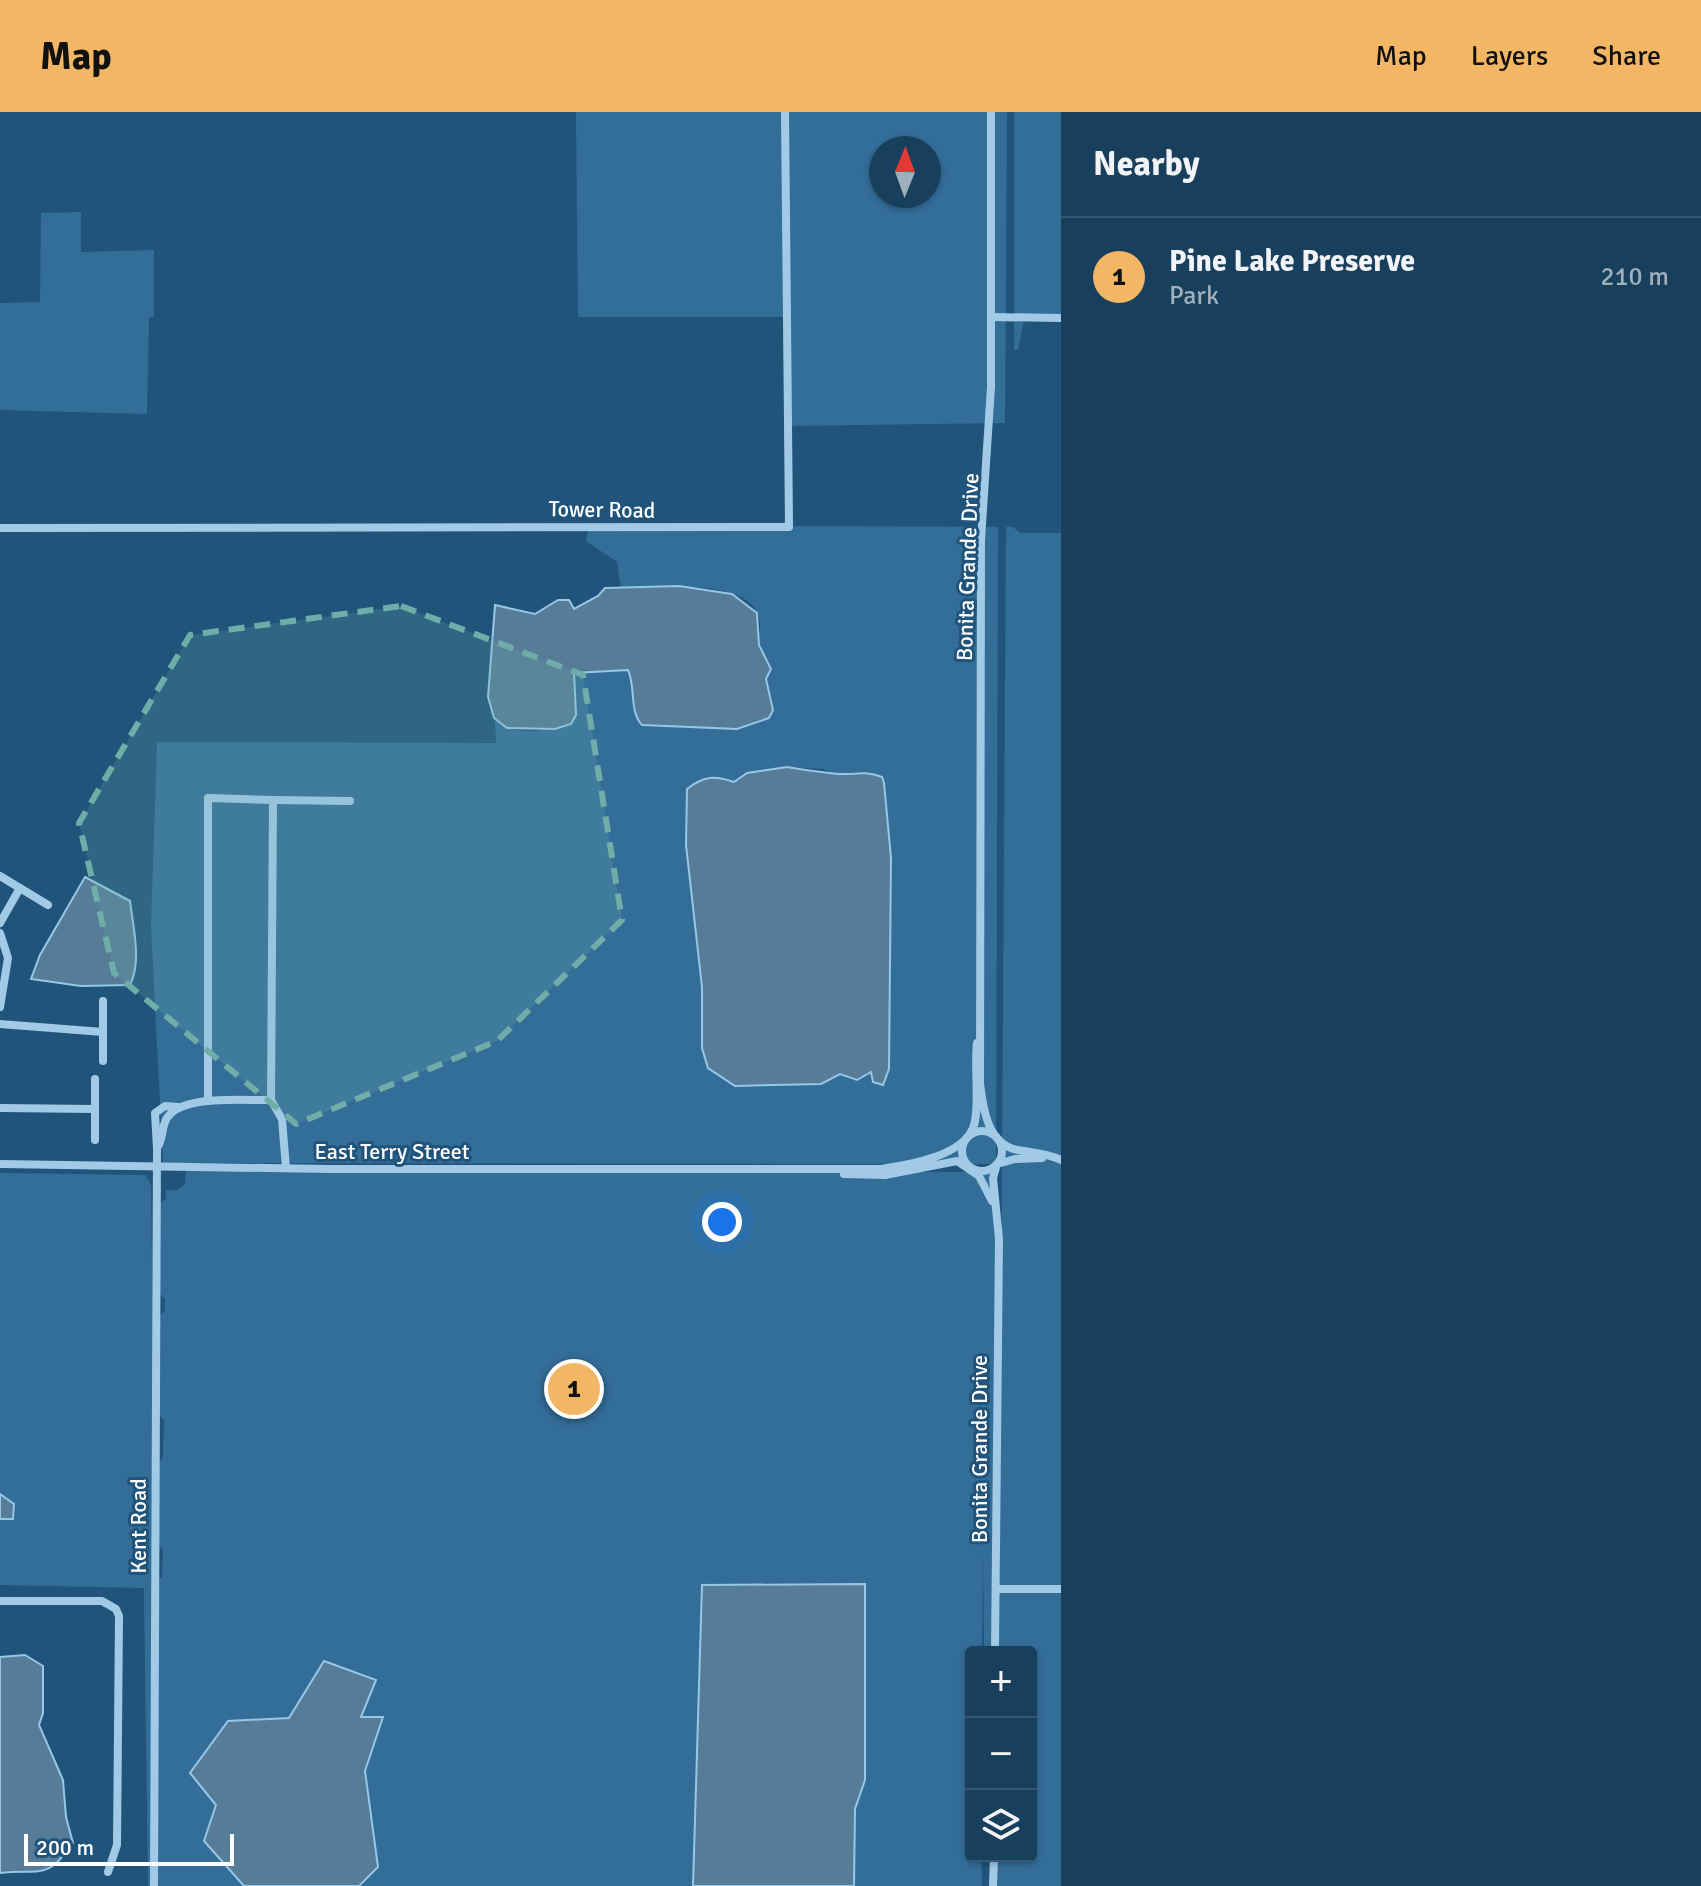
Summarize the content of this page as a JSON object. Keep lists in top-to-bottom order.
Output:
{
  "streets": {
    "street": [
      "Tower Road",
      "Bonita Grande Drive",
      "East Terry Street",
      "Kent Road"
    ]
  },
  "crossings": [
    ["Bonita Grande Drive", "East Terry Street"],
    ["East Terry Street", "Kent Road"]
  ],
  "scale_bar": "200 m",
  "north": "top",
  "page": {
    "header": "Map",
    "nav": ["Map", "Layers", "Share"],
    "heading": "Nearby",
    "list": [
      {
        "mark": "1",
        "name": "Pine Lake Preserve",
        "note": "Park",
        "value": "210 m"
      }
    ],
    "pins": "1",
    "map_buttons": ["+", "−"],
    "scale": "200 m"
  }
}
